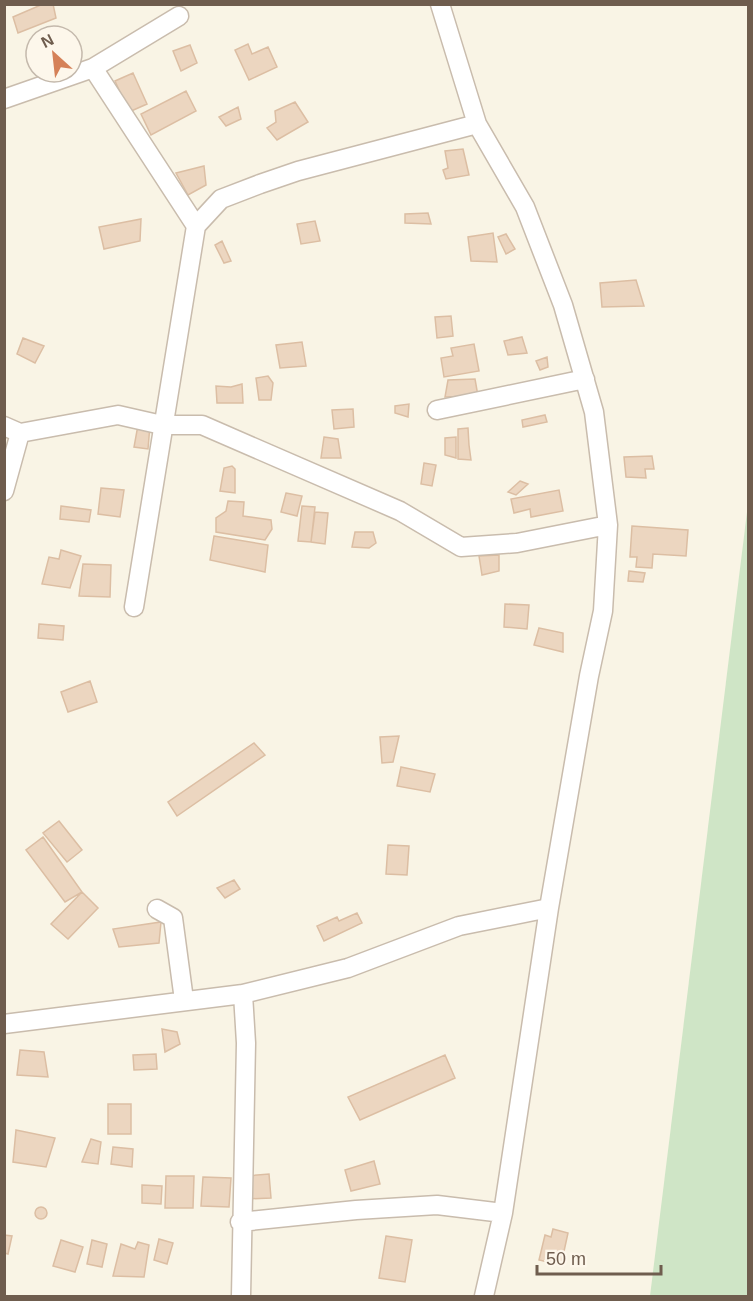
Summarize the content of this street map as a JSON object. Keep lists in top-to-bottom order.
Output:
{
  "scale_bar": "50 m",
  "north": "top left"
}
